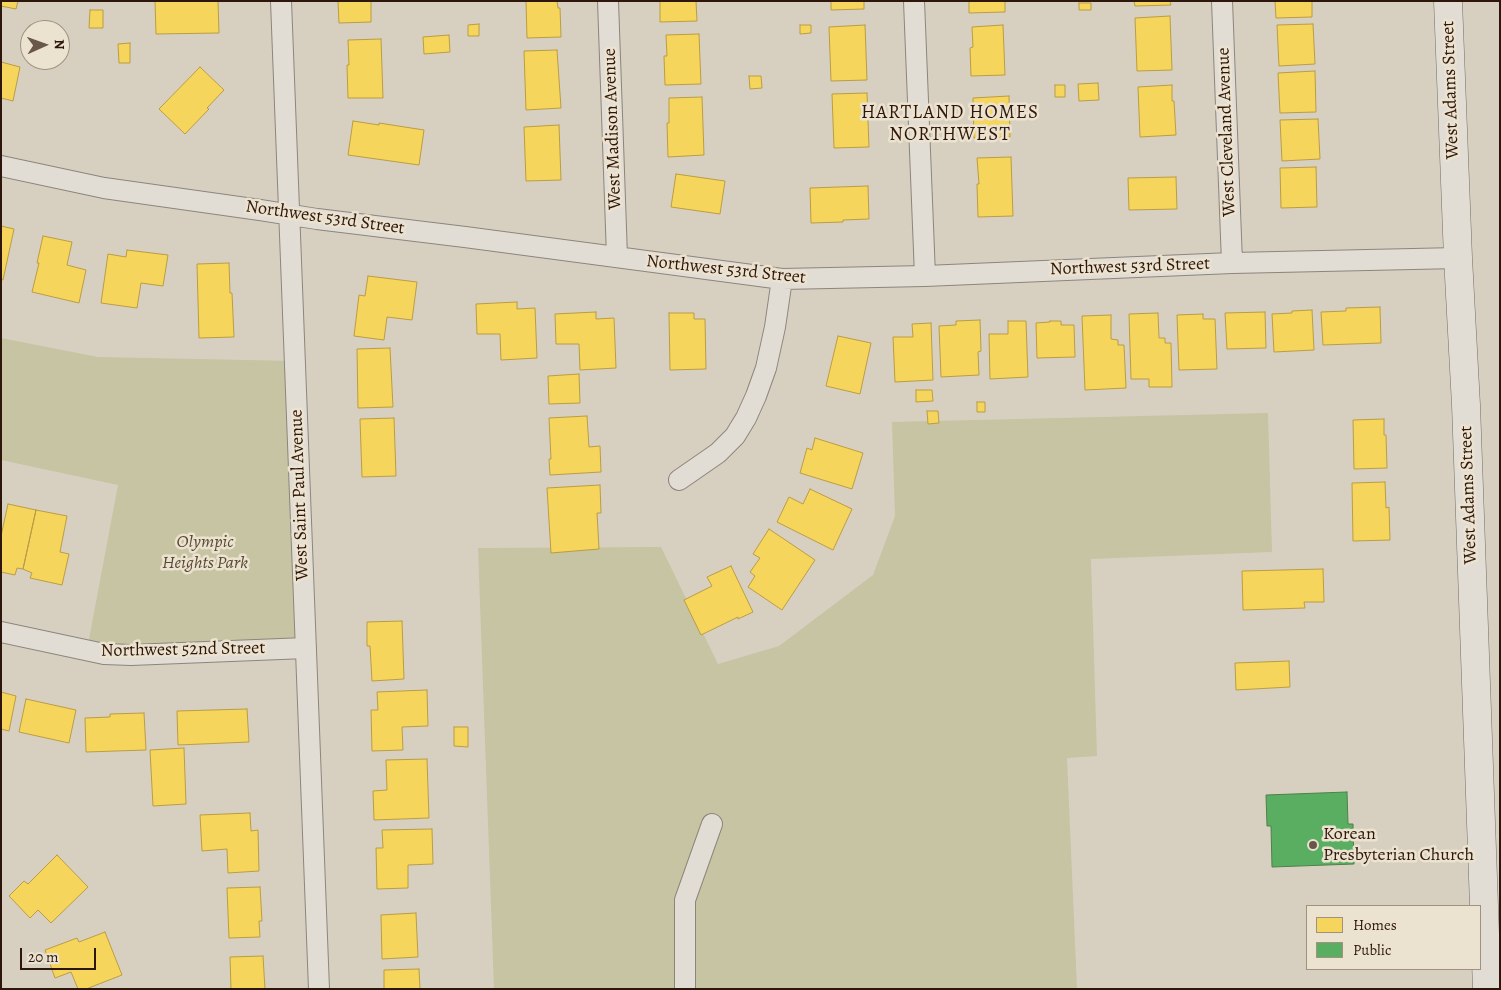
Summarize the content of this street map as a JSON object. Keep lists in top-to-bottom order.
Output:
{
  "streets": {
    "main road": ["West Adams Street"],
    "street": [
      "West Madison Avenue",
      "West Cleveland Avenue",
      "Northwest 53rd Street",
      "West Saint Paul Avenue",
      "Northwest 52nd Street"
    ]
  },
  "crossings": [
    ["West Adams Street", "Northwest 53rd Street"],
    ["West Madison Avenue", "Northwest 53rd Street"],
    ["West Cleveland Avenue", "Northwest 53rd Street"],
    ["Northwest 53rd Street", "West Saint Paul Avenue"],
    ["West Saint Paul Avenue", "Northwest 52nd Street"]
  ],
  "districts": ["HARTLAND HOMES NORTHWEST"],
  "parks": ["Olympic Heights Park"],
  "places": ["Korean Presbyterian Church"],
  "legend": ["Homes", "Public"],
  "scale_bar": "20 m",
  "north": "right"
}
